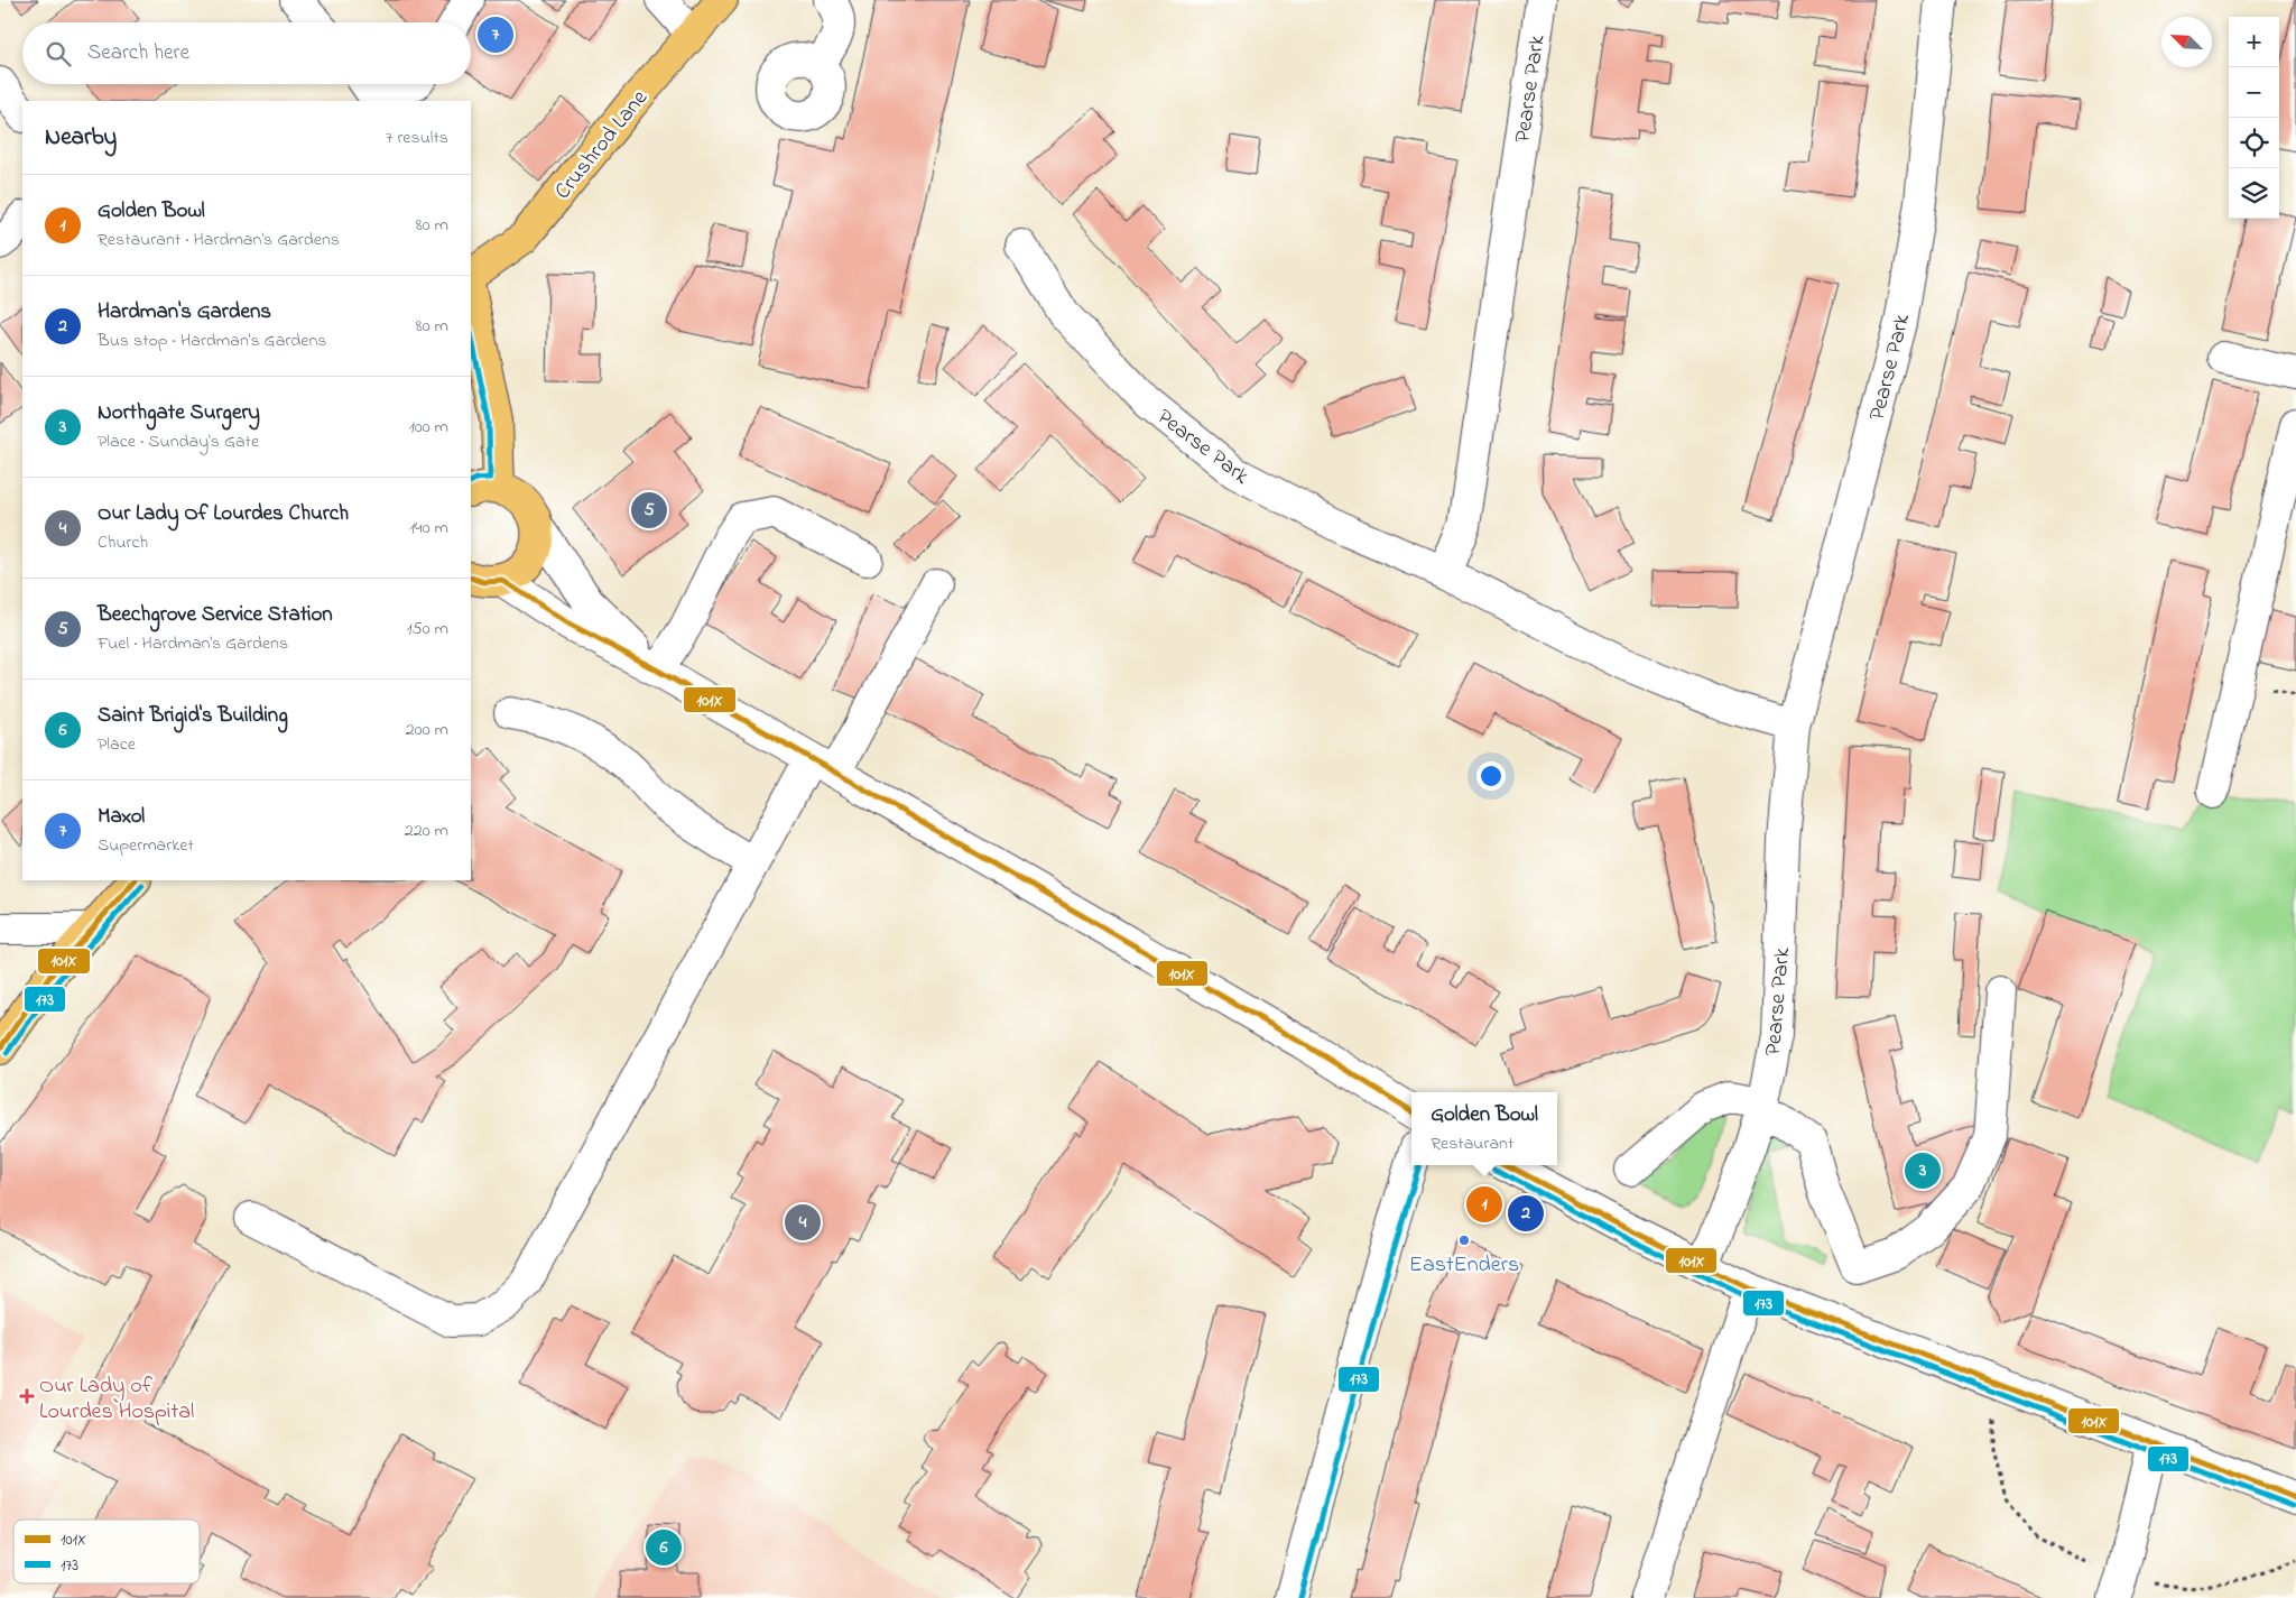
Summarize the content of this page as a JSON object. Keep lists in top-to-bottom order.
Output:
{
  "streets": {
    "main road": ["Crushrod Lane"],
    "street": ["Pearse Park"]
  },
  "places": {
    "other": ["EastEnders"],
    "health": ["Our Lady of Lourdes Hospital"]
  },
  "lines": ["transit line 173", "transit line 101X"],
  "legend": ["101X", "173"],
  "north": "top left",
  "page": {
    "pins": [
      "7",
      "5",
      "3",
      "1",
      "2",
      "4",
      "6"
    ],
    "map_buttons": ["+", "−"],
    "search": "Search here",
    "heading": ["Nearby", "7 results"],
    "list": [
      {
        "mark": "1",
        "name": "Golden Bowl",
        "note": "Restaurant · Hardman's Gardens",
        "value": "80 m"
      },
      {
        "mark": "2",
        "name": "Hardman's Gardens",
        "note": "Bus stop · Hardman's Gardens",
        "value": "80 m"
      },
      {
        "mark": "3",
        "name": "Northgate Surgery",
        "note": "Place · Sunday's Gate",
        "value": "100 m"
      },
      {
        "mark": "4",
        "name": "Our Lady Of Lourdes Church",
        "note": "Church",
        "value": "140 m"
      },
      {
        "mark": "5",
        "name": "Beechgrove Service Station",
        "note": "Fuel · Hardman's Gardens",
        "value": "150 m"
      },
      {
        "mark": "6",
        "name": "Saint Brigid's Building",
        "note": "Place",
        "value": "200 m"
      },
      {
        "mark": "7",
        "name": "Maxol",
        "note": "Supermarket",
        "value": "220 m"
      }
    ],
    "popup": ["Golden Bowl", "Restaurant"]
  }
}
